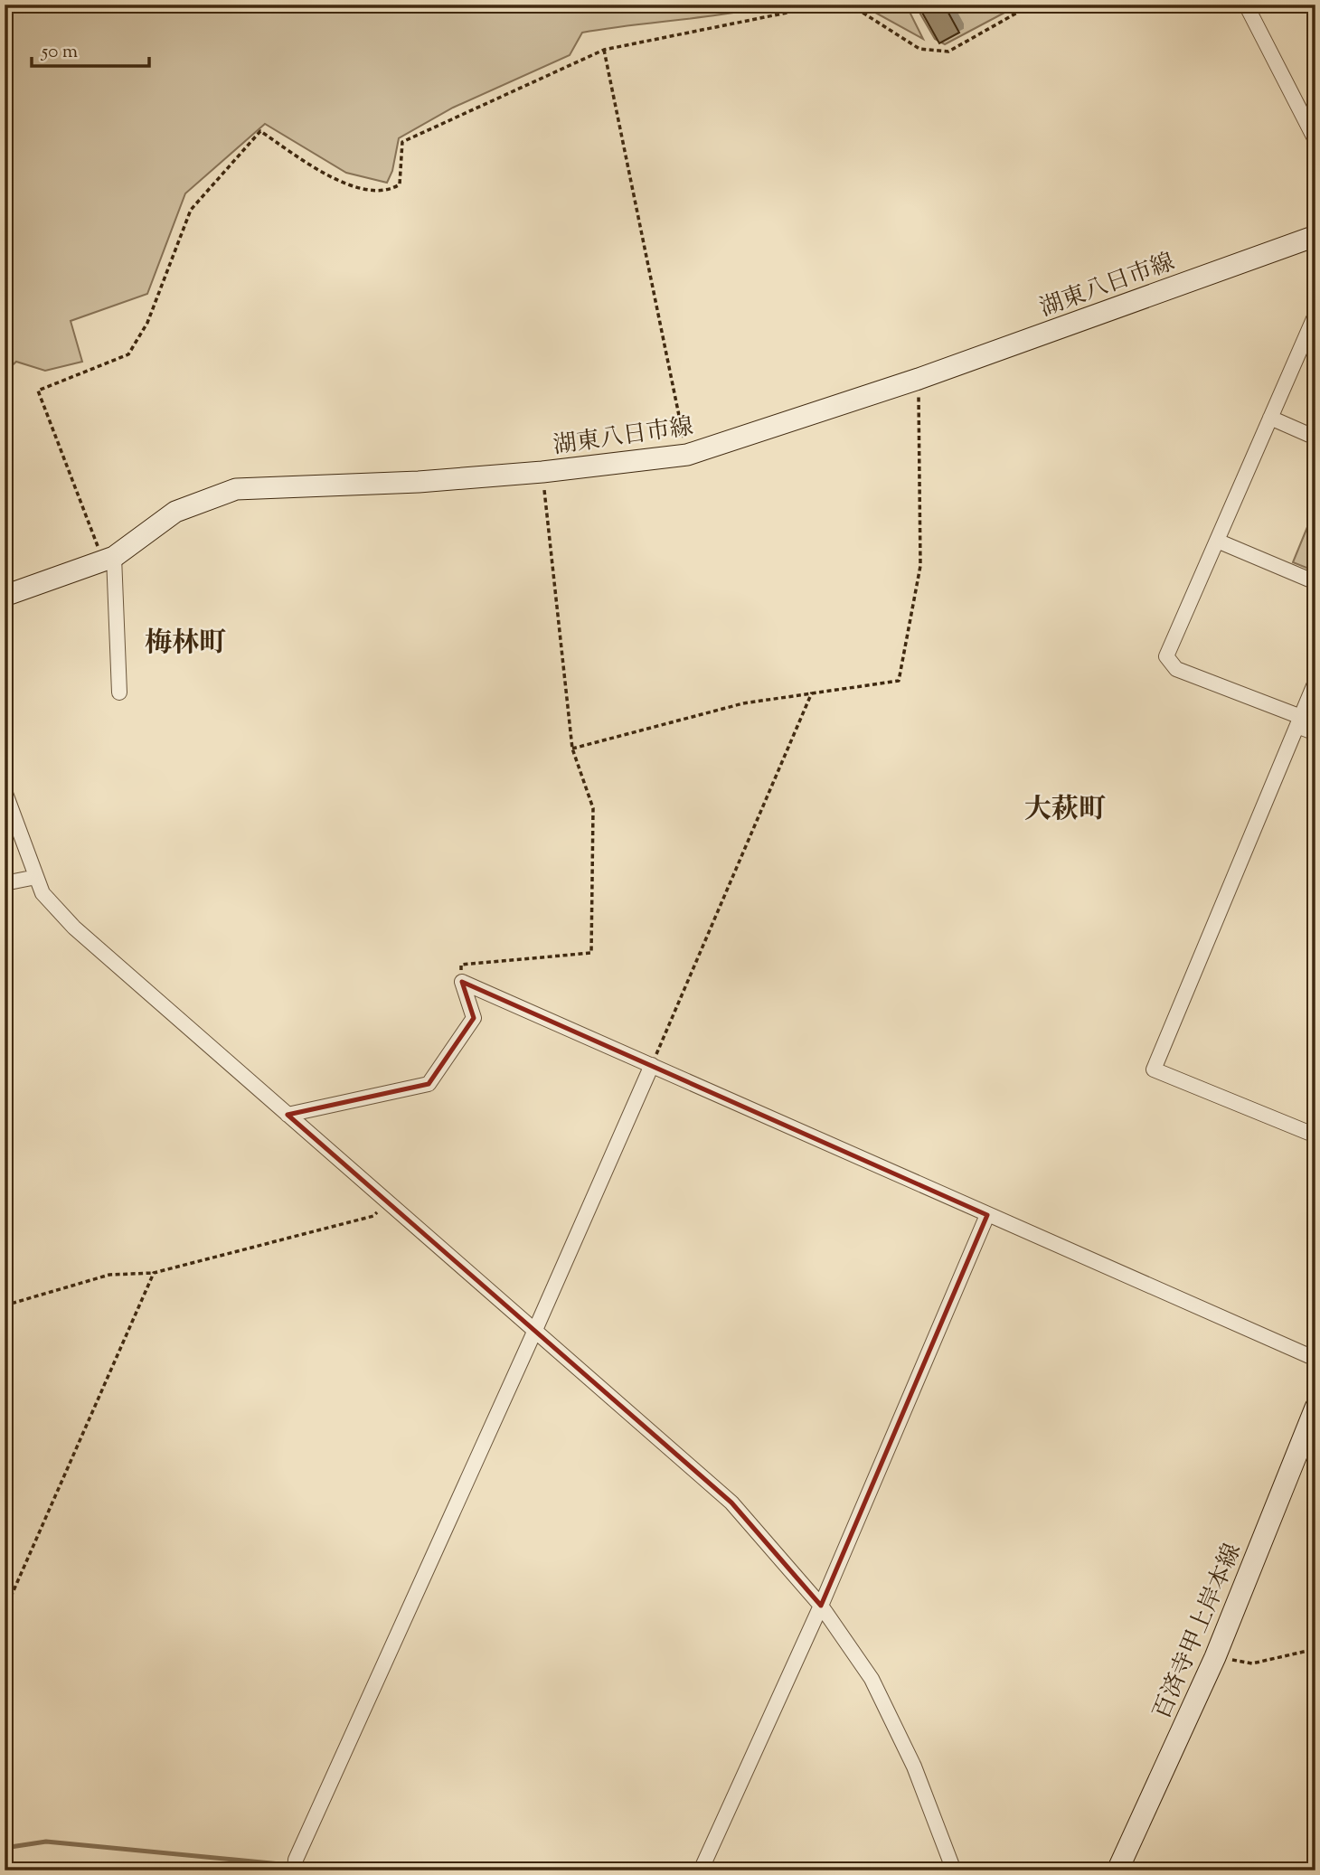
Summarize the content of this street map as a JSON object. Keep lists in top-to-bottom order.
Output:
{
  "streets": {
    "main road": ["湖東八日市線", "百済寺甲上岸本線"]
  },
  "districts": ["梅林町", "大萩町"],
  "scale_bar": "50 m"
}
